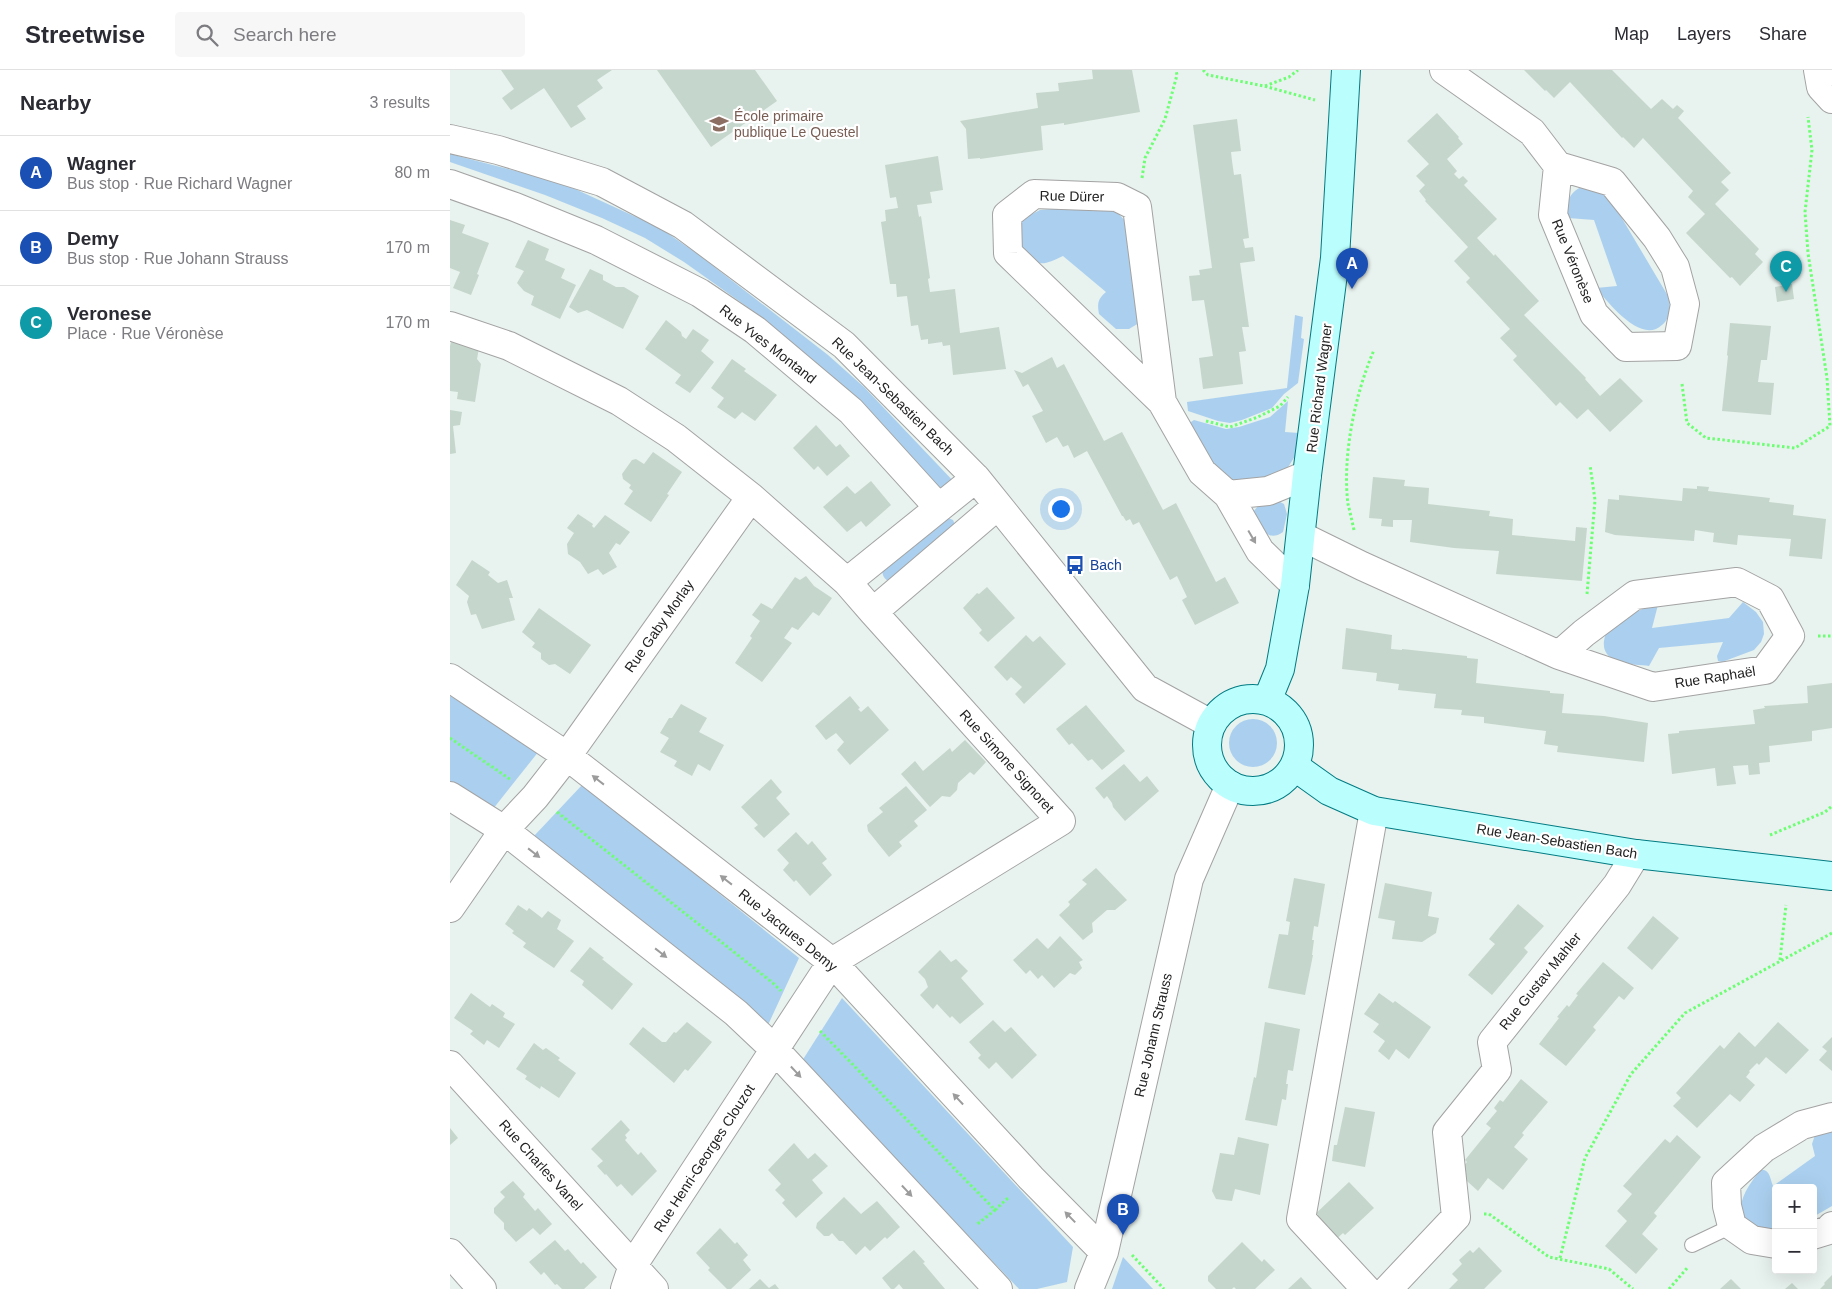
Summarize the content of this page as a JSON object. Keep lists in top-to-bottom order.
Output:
{
  "streets": {
    "street": [
      "Rue Dürer",
      "Rue Véronèse",
      "Rue Yves Montand",
      "Rue Richard Wagner",
      "Rue Jean-Sebastien Bach",
      "Rue Gaby Morlay",
      "Rue Raphaël",
      "Rue Simone Signoret",
      "Rue Jacques Demy",
      "Rue Gustav Mahler",
      "Rue Johann Strauss",
      "Rue Henri-Georges Clouzot",
      "Rue Charles Vanel"
    ]
  },
  "crossings": [
    ["Rue Dürer", "Rue Richard Wagner"],
    ["Rue Richard Wagner", "Rue Jean-Sebastien Bach"],
    ["Rue Richard Wagner", "Rue Raphaël"],
    ["Rue Richard Wagner", "Rue Johann Strauss"],
    ["Rue Jean-Sebastien Bach", "Rue Gustav Mahler"],
    ["Rue Jean-Sebastien Bach", "Rue Johann Strauss"],
    ["Rue Gaby Morlay", "Rue Jacques Demy"],
    ["Rue Simone Signoret", "Rue Jacques Demy"],
    ["Rue Simone Signoret", "Rue Henri-Georges Clouzot"],
    ["Rue Jacques Demy", "Rue Johann Strauss"],
    ["Rue Jacques Demy", "Rue Henri-Georges Clouzot"],
    ["Rue Henri-Georges Clouzot", "Rue Charles Vanel"]
  ],
  "places": {
    "school or university": ["École primaire publique Le Questel"],
    "bus stop": ["Bach"]
  },
  "page": {
    "header": "Streetwise",
    "search": "Search here",
    "nav": ["Map", "Layers", "Share"],
    "heading": ["Nearby", "3 results"],
    "list": [
      {
        "mark": "A",
        "name": "Wagner",
        "note": "Bus stop · Rue Richard Wagner",
        "value": "80 m"
      },
      {
        "mark": "B",
        "name": "Demy",
        "note": "Bus stop · Rue Johann Strauss",
        "value": "170 m"
      },
      {
        "mark": "C",
        "name": "Veronese",
        "note": "Place · Rue Véronèse",
        "value": "170 m"
      }
    ],
    "pins": ["A", "C", "B"],
    "map_buttons": ["+", "−"]
  }
}
